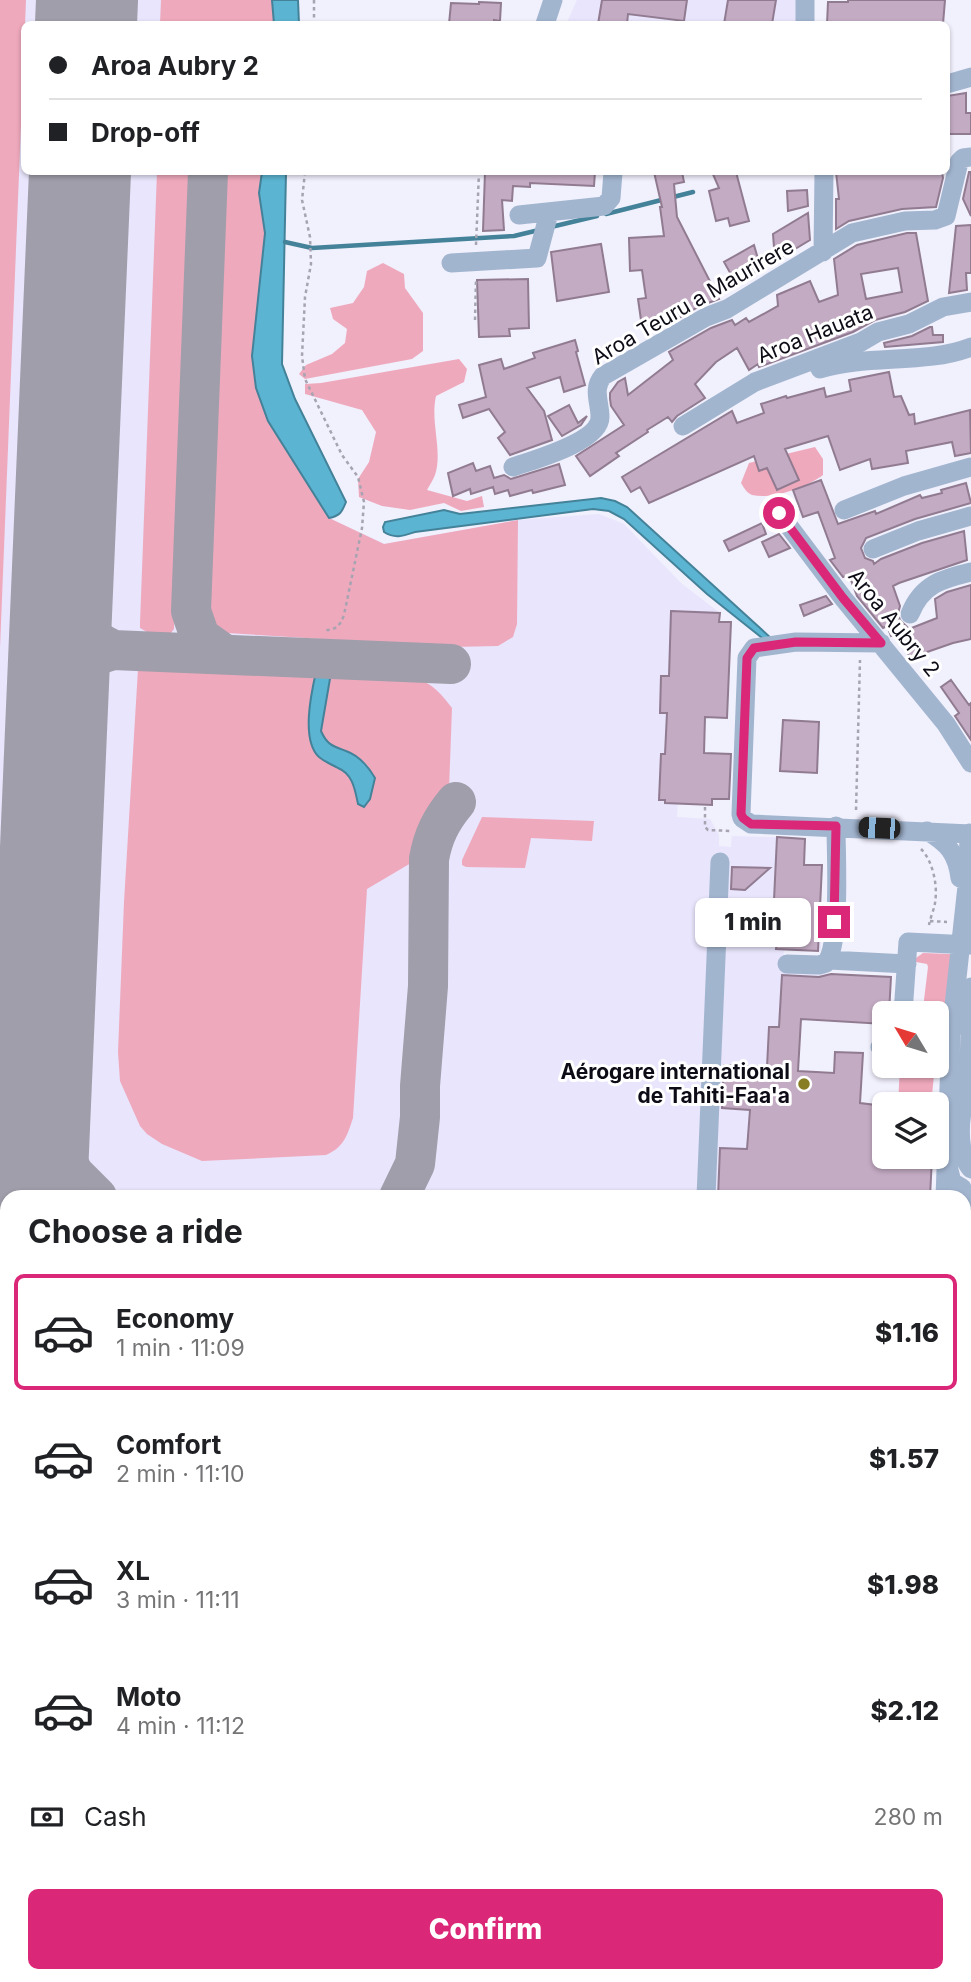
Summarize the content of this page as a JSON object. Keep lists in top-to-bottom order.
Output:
{
  "streets": {
    "street": ["Aroa Teuru a Maurirere", "Aroa Hauata", "Aroa Aubry 2"]
  },
  "places": ["Aérogare international de Tahiti-Faa'a"],
  "north": "top left",
  "page": {
    "banner": ["Aroa Aubry 2", "Drop-off"],
    "bubble": "1 min",
    "heading": "Choose a ride",
    "list": [
      {
        "name": "Economy",
        "note": "1 min · 11:09",
        "value": "$1.16"
      },
      {
        "name": "Comfort",
        "note": "2 min · 11:10",
        "value": "$1.57"
      },
      {
        "name": "XL",
        "note": "3 min · 11:11",
        "value": "$1.98"
      },
      {
        "name": "Moto",
        "note": "4 min · 11:12",
        "value": "$2.12"
      }
    ],
    "pay": ["Cash", "280 m"],
    "buttons": "Confirm"
  }
}
